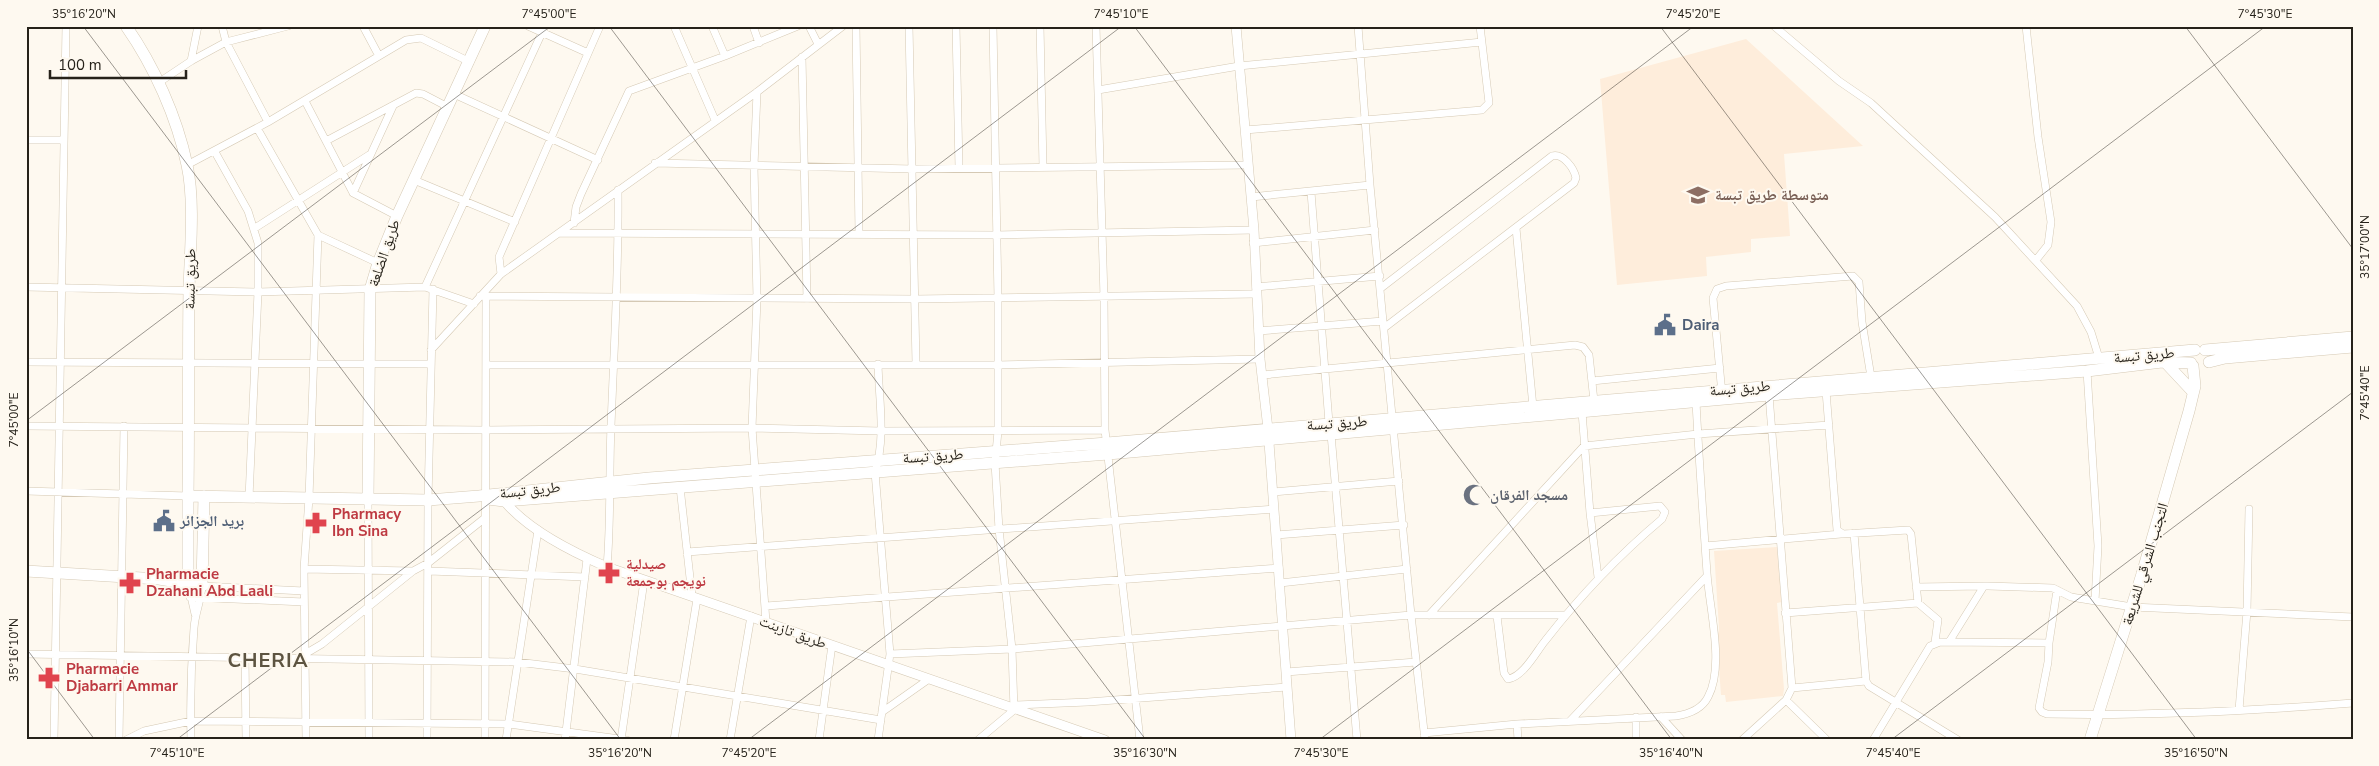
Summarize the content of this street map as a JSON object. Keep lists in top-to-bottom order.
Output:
{
  "streets": {
    "main road": ["طريق الضلعة", "طريق تبسة", "التجنب الشرقي للشريعة"],
    "street": ["طريق تازبنت"]
  },
  "crossings": [
    ["طريق الضلعة", "طريق تبسة"],
    ["طريق تبسة", "التجنب الشرقي للشريعة"],
    ["طريق تبسة", "طريق تازبنت"]
  ],
  "districts": ["CHERIA"],
  "places": {
    "school or university": ["متوسطة طريق تبسة"],
    "public building": ["Daira", "بريد الجزائر"],
    "mosque": ["مسجد الفرقان"],
    "pharmacy": [
      "Pharmacy Ibn Sina",
      "صيدلية نويجم بوجمعة",
      "Pharmacie Dzahani Abd Laali",
      "Pharmacie Djabarri Ammar"
    ]
  },
  "scale_bar": "100 m",
  "coordinates": [
    "35°16'20\"N",
    "7°45'00\"E",
    "7°45'10\"E",
    "7°45'20\"E",
    "7°45'30\"E",
    "35°17'00\"N",
    "7°45'40\"E",
    "35°16'10\"N",
    "35°16'30\"N",
    "35°16'40\"N",
    "35°16'50\"N"
  ]
}
